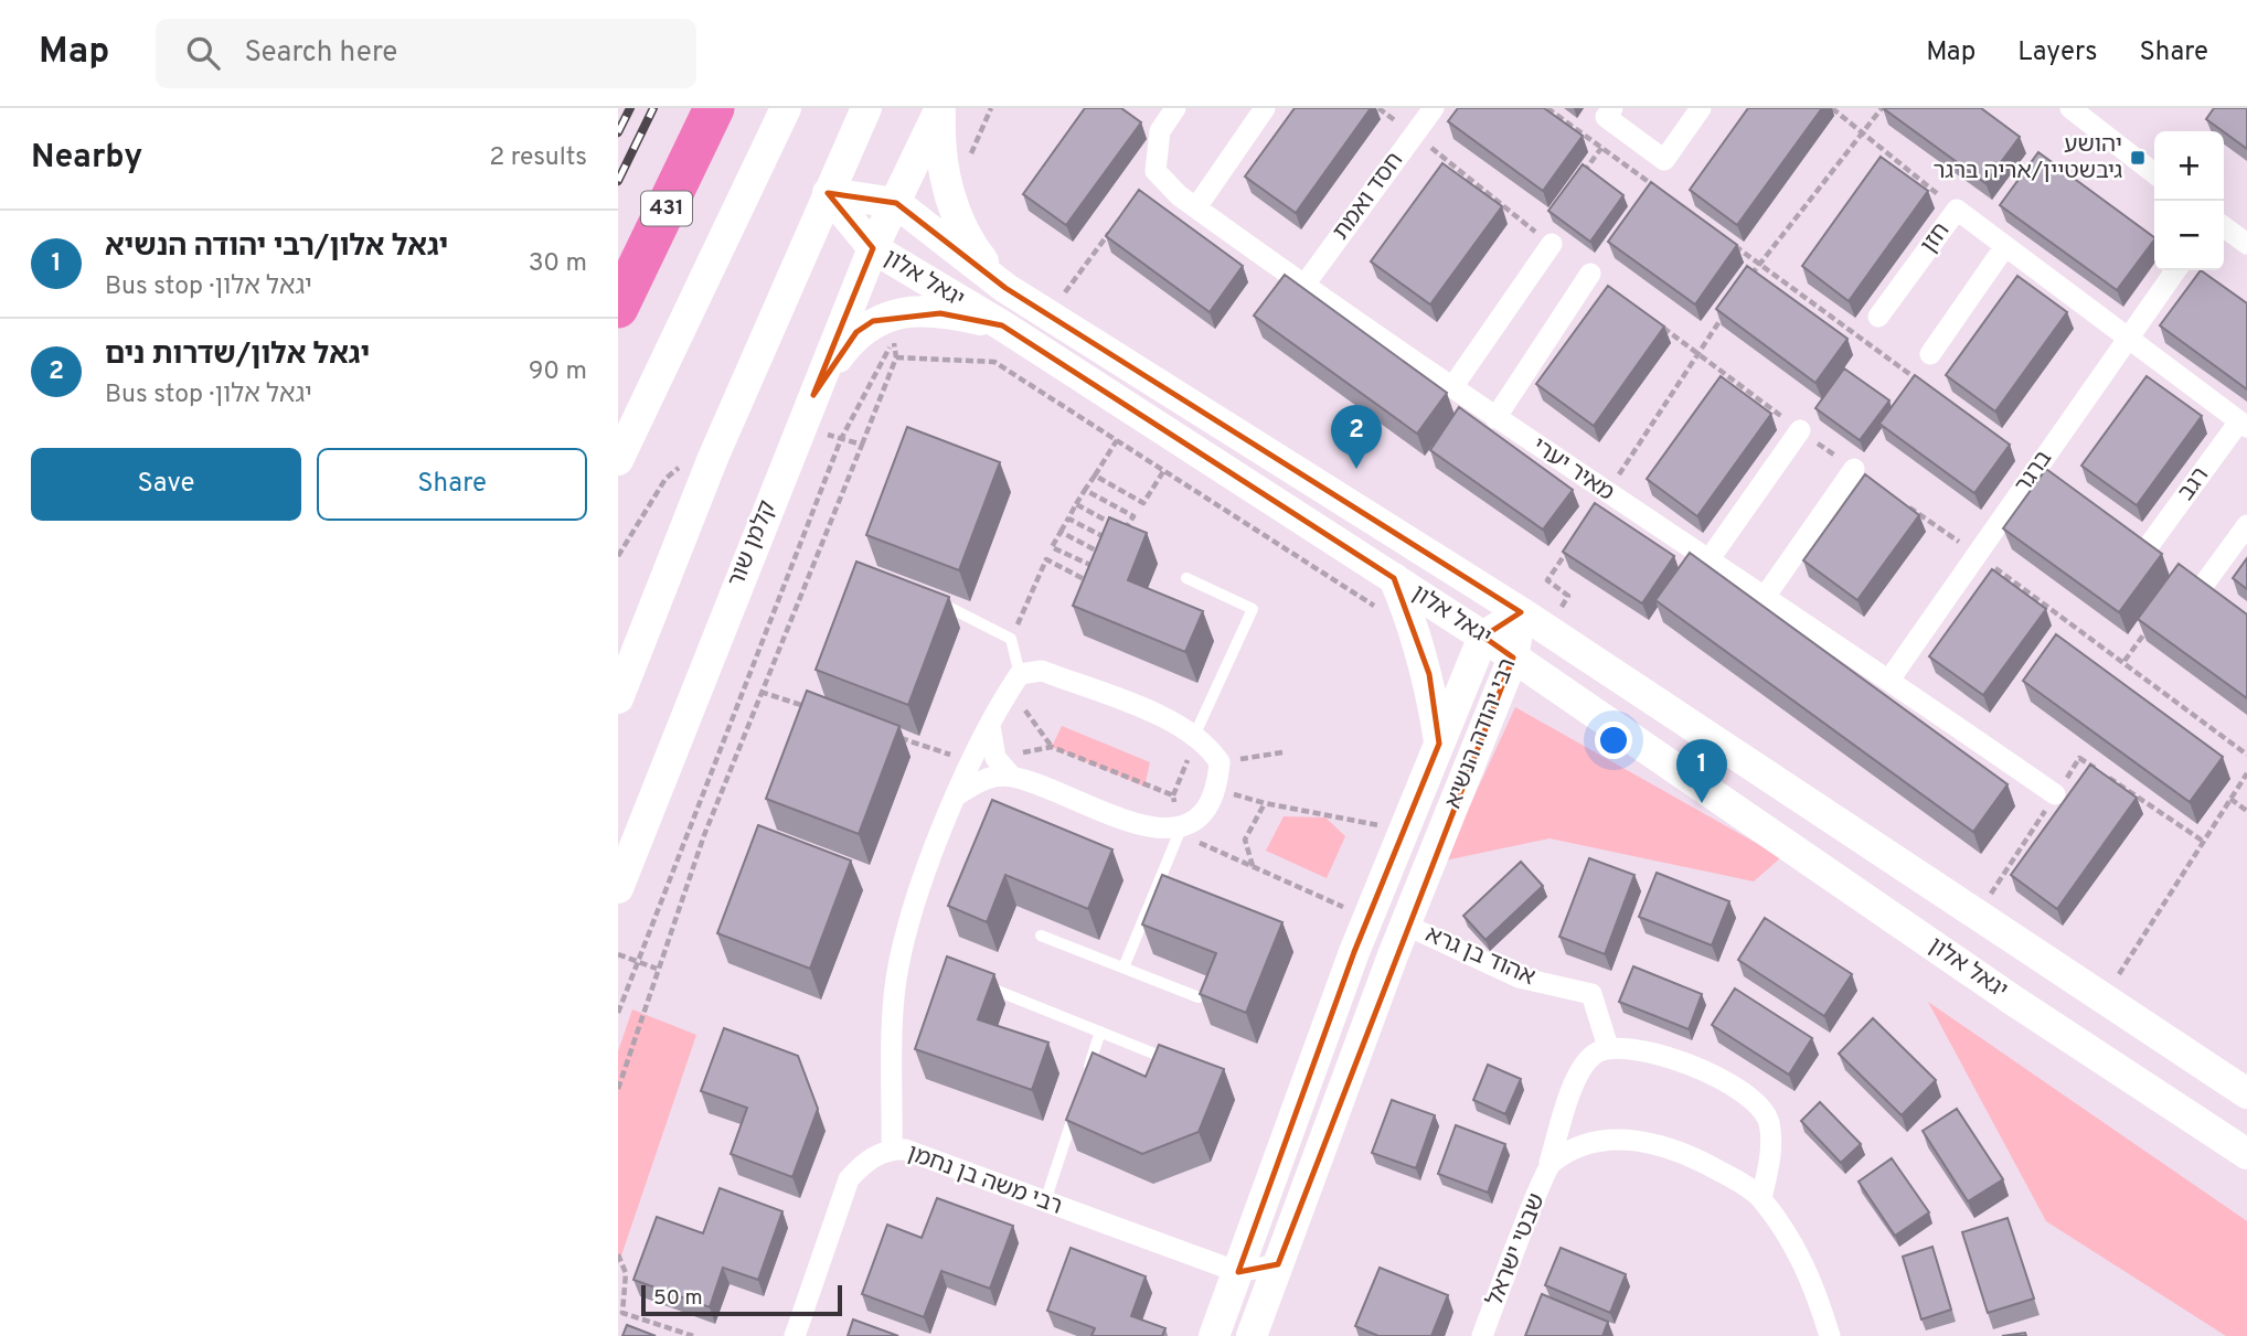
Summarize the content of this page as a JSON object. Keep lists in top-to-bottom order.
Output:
{
  "streets": {
    "highway": ["431"],
    "main road": ["יגאל אלון", "קלמן שור", "רבי יהודה הנשיא"],
    "street": [
      "חסד ואמת",
      "חזן",
      "מאיר יערי",
      "ברגר",
      "רגב",
      "אהוד בן גרא",
      "רבי משה בן נחמן",
      "שבטי ישראל"
    ]
  },
  "crossings": [
    ["חסד ואמת", "מאיר יערי"],
    ["חזן", "ברגר"],
    ["חזן", "רגב"],
    ["יגאל אלון", "קלמן שור"],
    ["יגאל אלון", "רבי יהודה הנשיא"],
    ["מאיר יערי", "ברגר"],
    ["ברגר", "רגב"],
    ["רבי יהודה הנשיא", "אהוד בן גרא"],
    ["רבי יהודה הנשיא", "רבי משה בן נחמן"],
    ["אהוד בן גרא", "שבטי ישראל"]
  ],
  "places": {
    "transit": ["יהושע גיבשטיין/אריה ברגר"]
  },
  "scale_bar": "50 m",
  "page": {
    "header": "Map",
    "search": "Search here",
    "nav": ["Map", "Layers", "Share"],
    "heading": ["Nearby", "2 results"],
    "map_buttons": ["+", "−"],
    "list": [
      {
        "mark": "1",
        "name": "יגאל אלון/רבי יהודה הנשיא",
        "note": "Bus stop · יגאל אלון",
        "value": "30 m"
      },
      {
        "mark": "2",
        "name": "יגאל אלון/שדרות נים",
        "note": "Bus stop · יגאל אלון",
        "value": "90 m"
      }
    ],
    "pins": ["2", "1"],
    "buttons": ["Save", "Share"],
    "scale": "50 m"
  }
}
